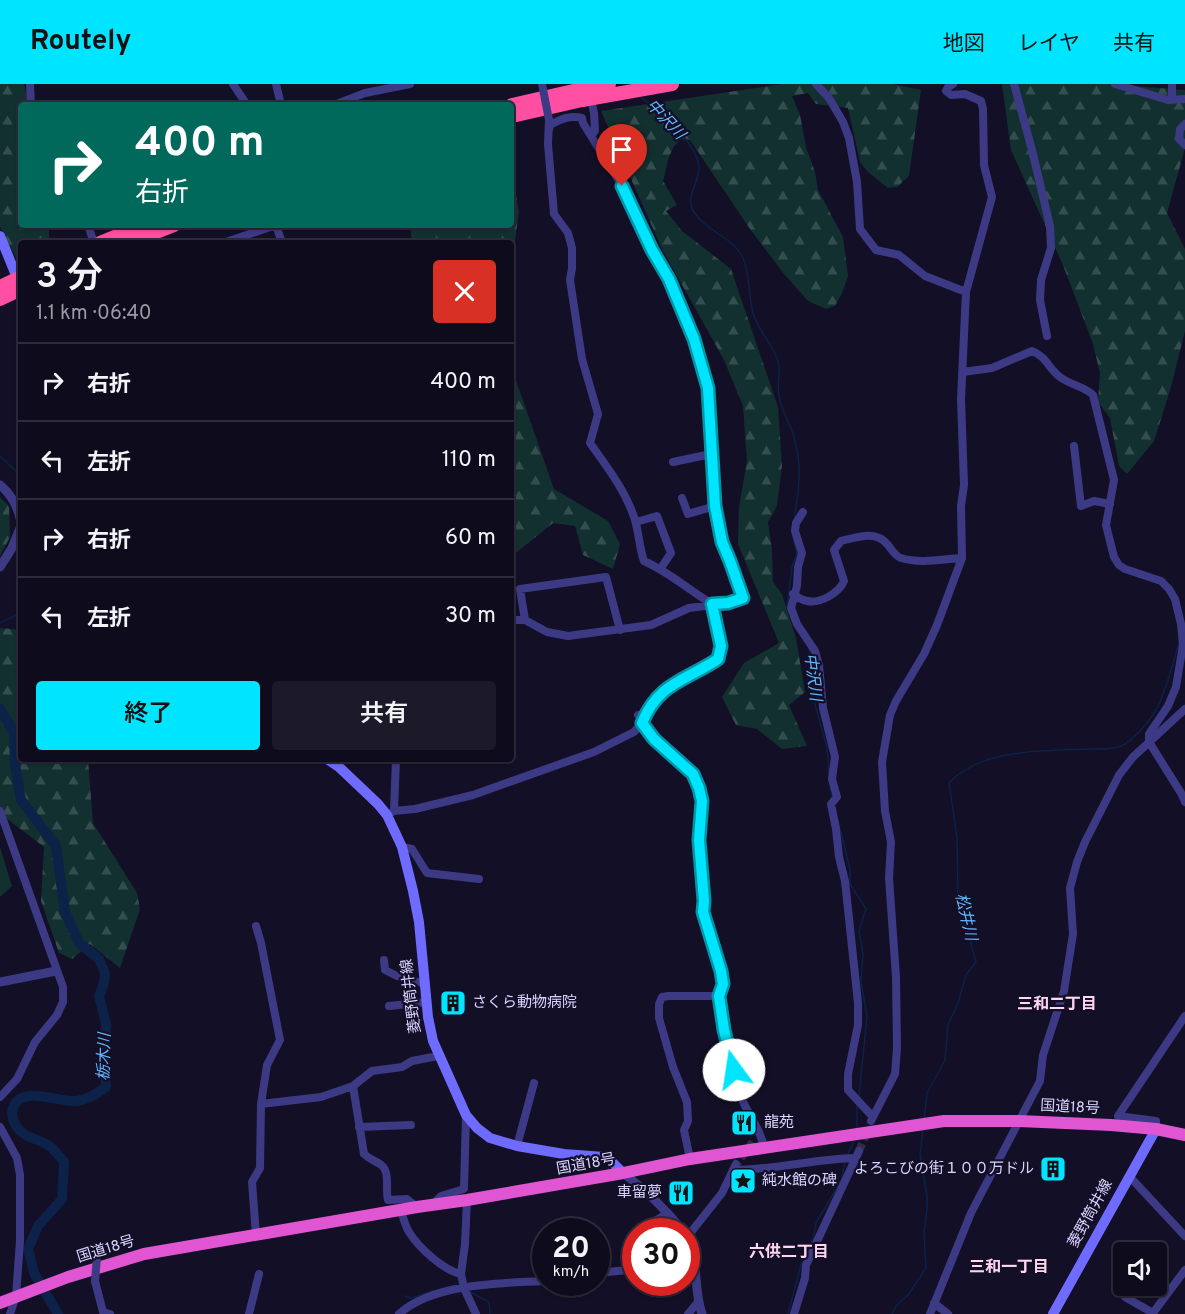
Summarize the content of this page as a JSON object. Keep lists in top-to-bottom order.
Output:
{
  "streets": {
    "highway": ["国道18号"],
    "main road": ["菱野筒井線"]
  },
  "crossings": [
    ["菱野筒井線", "国道18号"]
  ],
  "districts": ["三和二丁目", "六供二丁目", "三和一丁目"],
  "water": ["中沢川", "松井川", "栃木川"],
  "places": {
    "building": ["さくら動物病院", "よろこびの街１００万ドル"],
    "restaurant": ["龍苑", "車留夢"],
    "place": ["純水館の碑"]
  },
  "page": {
    "header": "Routely",
    "nav": ["地図", "レイヤ", "共有"],
    "turn": ["400 m", "右折"],
    "heading": ["3 分", "1.1 km · 06:40"],
    "list": [
      {
        "name": "右折",
        "value": "400 m"
      },
      {
        "name": "左折",
        "value": "110 m"
      },
      {
        "name": "右折",
        "value": "60 m"
      },
      {
        "name": "左折",
        "value": "30 m"
      }
    ],
    "buttons": ["終了", "共有"],
    "speed": "20 km/h",
    "limit": "30"
  }
}
